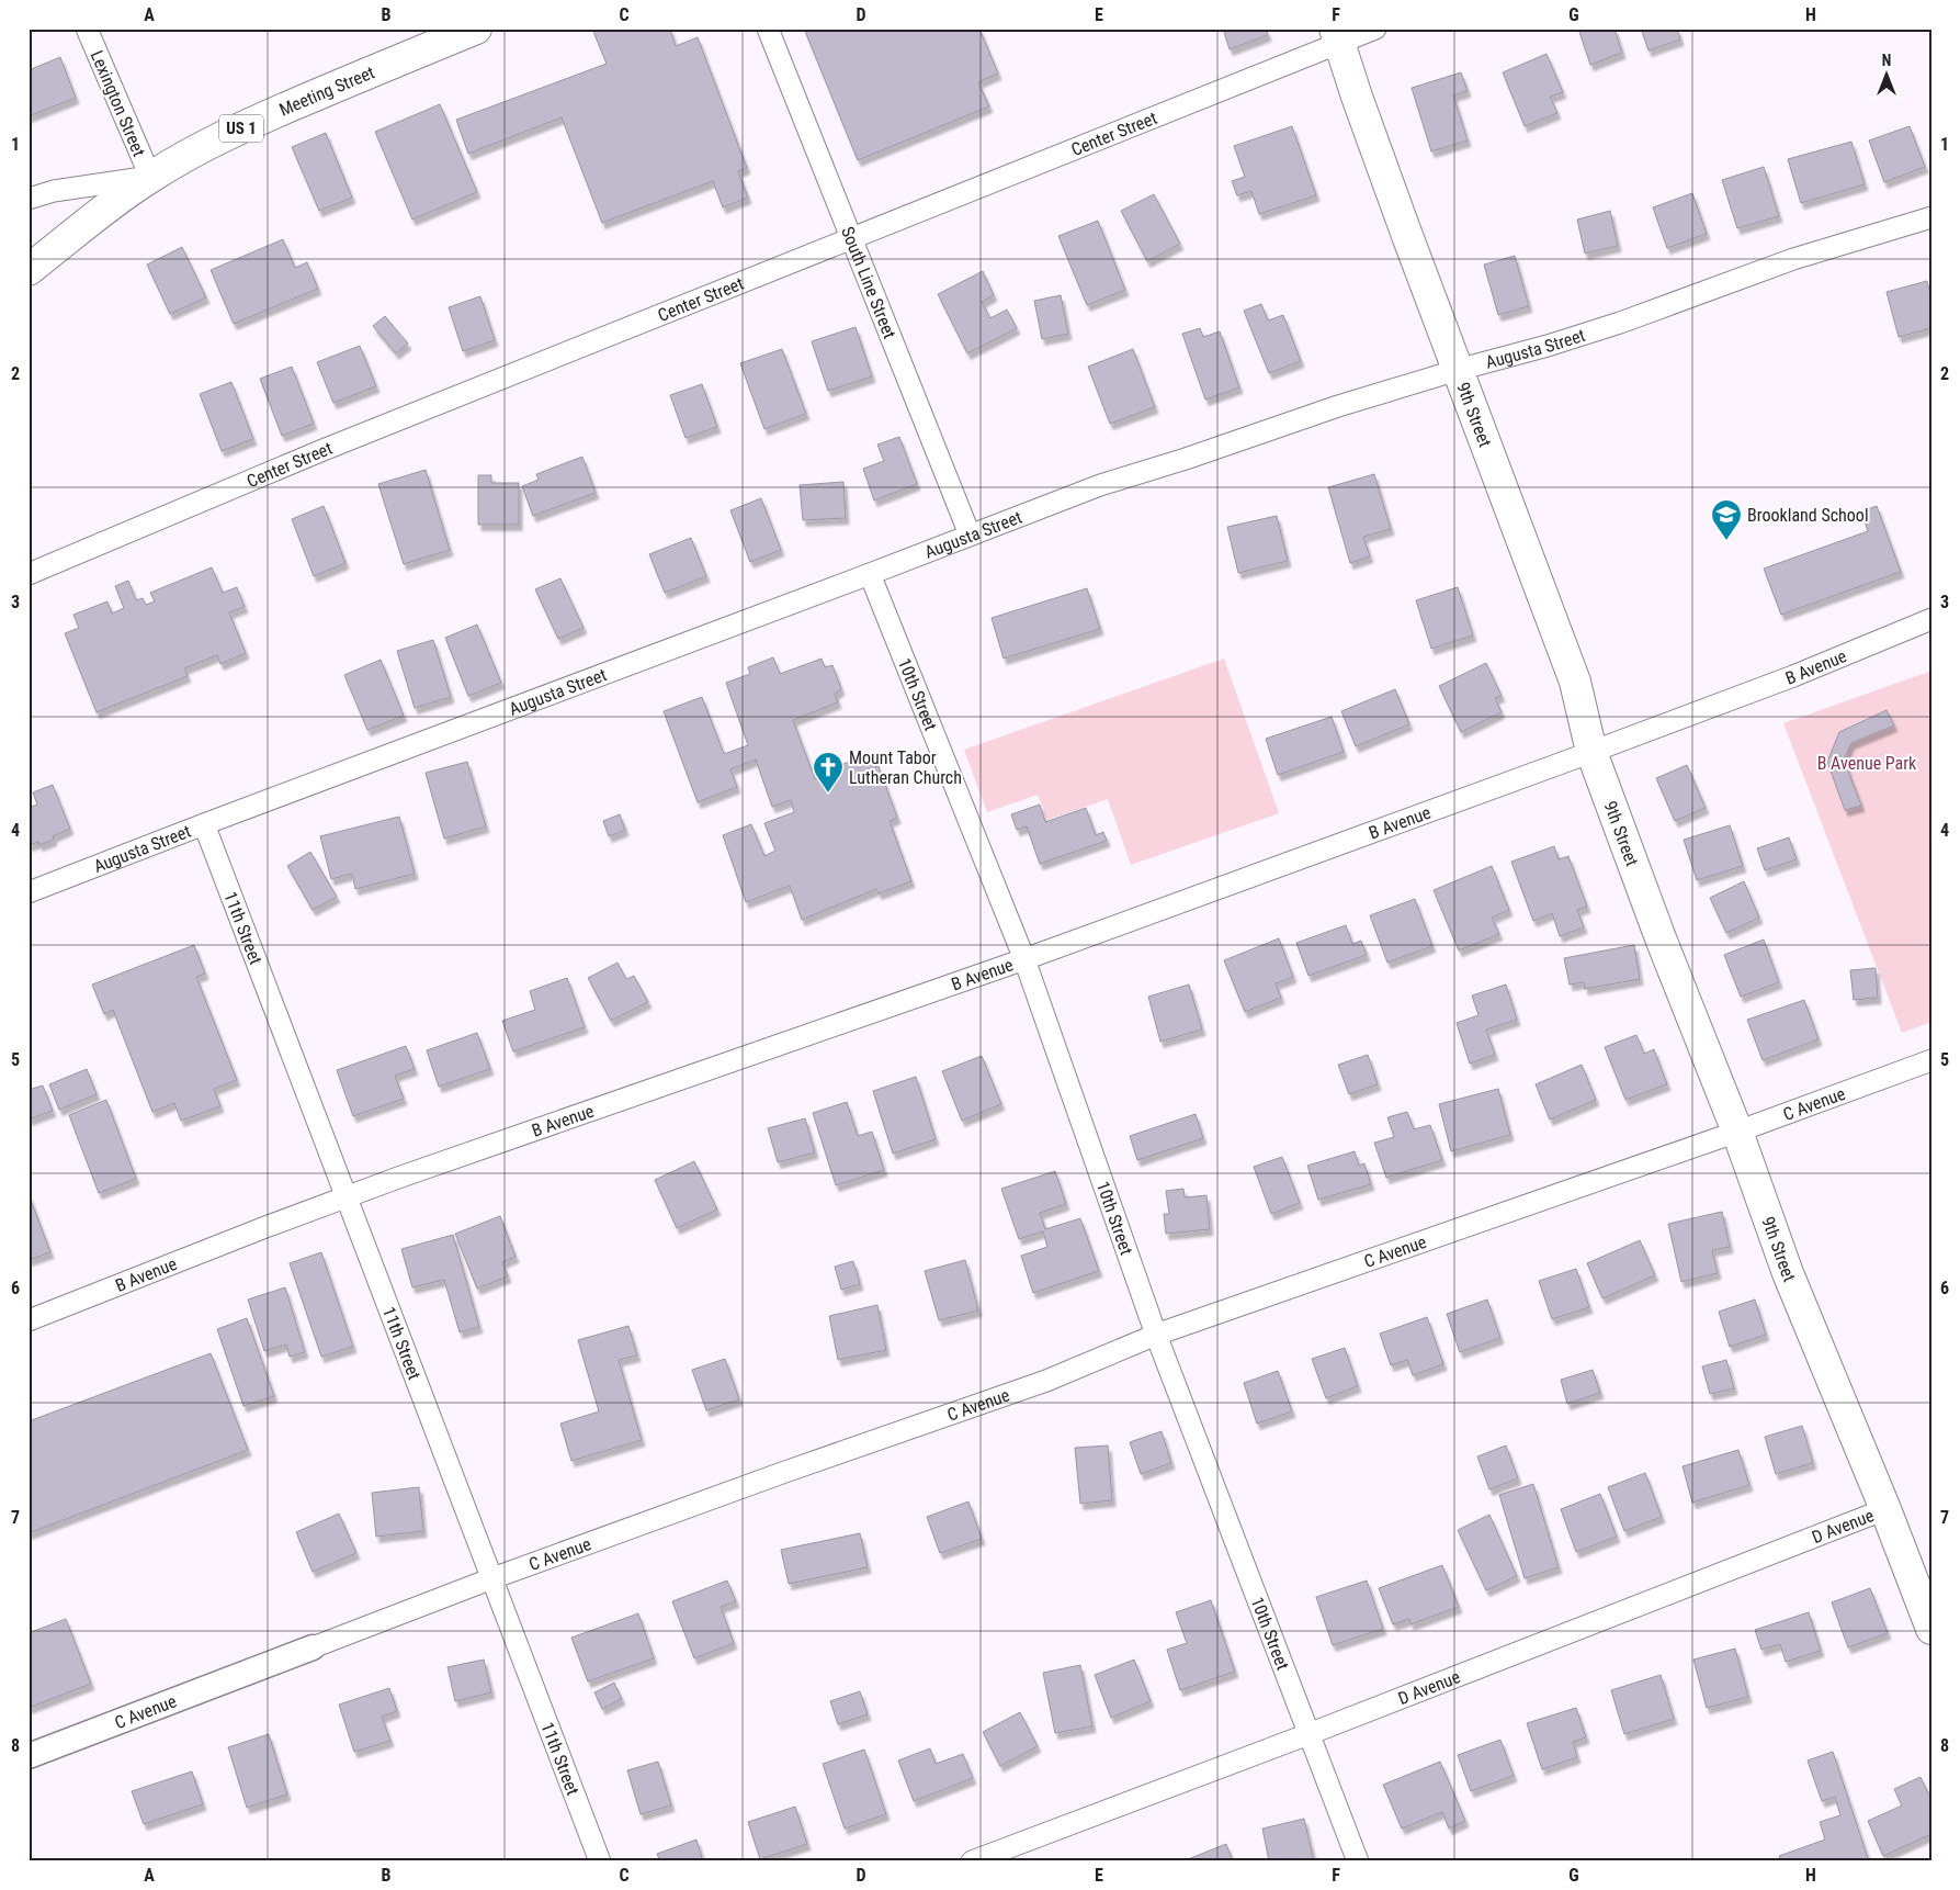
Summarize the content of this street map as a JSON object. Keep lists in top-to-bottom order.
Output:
{
  "streets": {
    "main road": ["Meeting Street", "US 1", "9th Street"],
    "street": [
      "Lexington Street",
      "Center Street",
      "South Line Street",
      "Augusta Street",
      "B Avenue",
      "10th Street",
      "11th Street",
      "C Avenue",
      "D Avenue"
    ]
  },
  "crossings": [
    ["Meeting Street", "Lexington Street"],
    ["Center Street", "South Line Street"],
    ["Center Street", "9th Street"],
    ["South Line Street", "Augusta Street"],
    ["Augusta Street", "9th Street"],
    ["Augusta Street", "10th Street"],
    ["Augusta Street", "11th Street"],
    ["9th Street", "B Avenue"],
    ["9th Street", "C Avenue"],
    ["9th Street", "D Avenue"],
    ["B Avenue", "10th Street"],
    ["B Avenue", "11th Street"],
    ["10th Street", "C Avenue"],
    ["10th Street", "D Avenue"],
    ["11th Street", "C Avenue"]
  ],
  "parks": ["B Avenue Park"],
  "places": {
    "school or university": ["Brookland School"],
    "church": ["Mount Tabor Lutheran Church"]
  },
  "north": "top",
  "grid": {
    "columns": [
      "A",
      "B",
      "C",
      "D",
      "E",
      "F",
      "G",
      "H"
    ],
    "rows": [
      "1",
      "2",
      "3",
      "4",
      "5",
      "6",
      "7",
      "8"
    ]
  }
}
